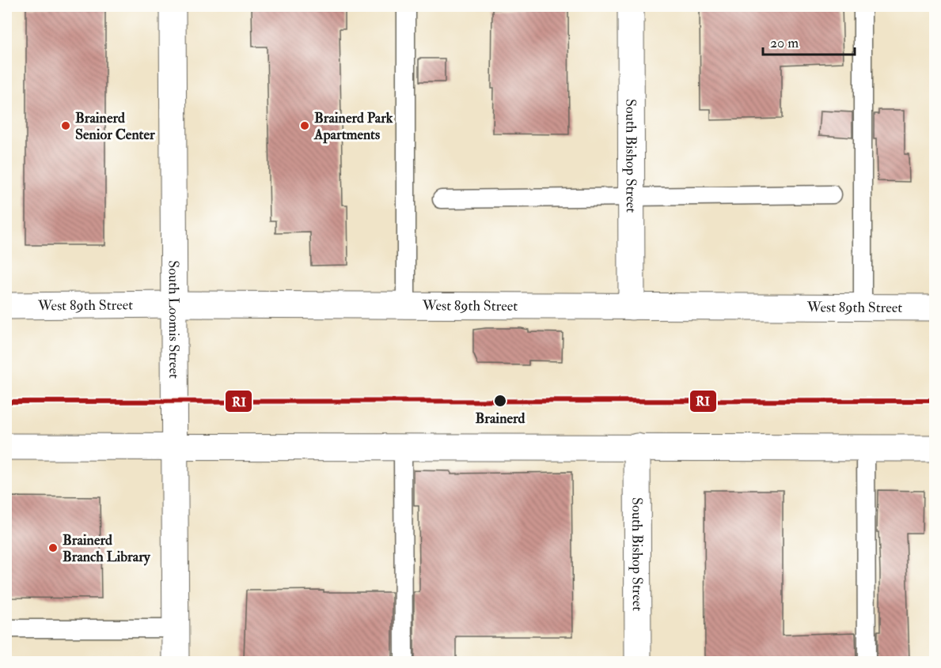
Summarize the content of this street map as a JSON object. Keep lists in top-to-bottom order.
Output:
{
  "streets": {
    "street": ["South Bishop Street", "West 89th Street", "South Loomis Street"]
  },
  "crossings": [
    ["South Bishop Street", "West 89th Street"],
    ["West 89th Street", "South Loomis Street"]
  ],
  "places": [
    "Brainerd Senior Center",
    "Brainerd Park Apartments",
    "Brainerd",
    "Brainerd Branch Library"
  ],
  "lines": ["transit line RI"],
  "scale_bar": "20 m"
}
